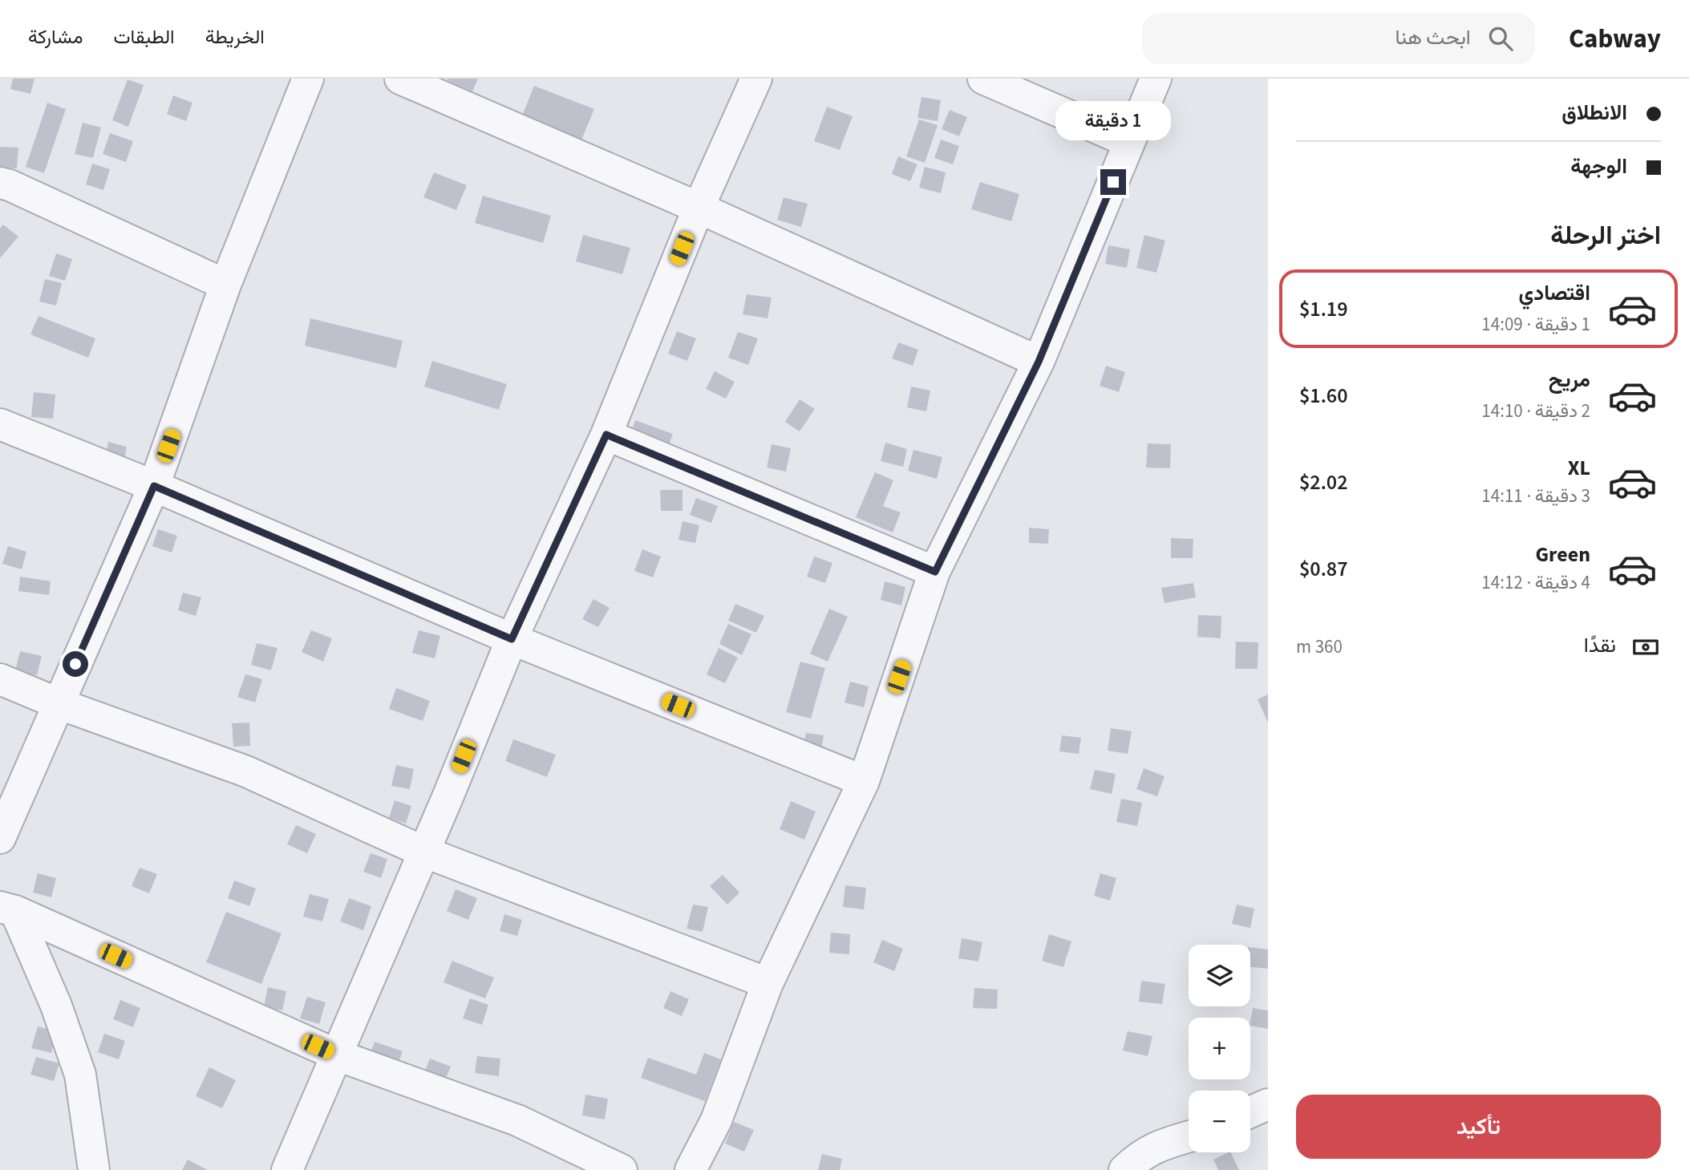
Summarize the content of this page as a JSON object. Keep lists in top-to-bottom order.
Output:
{
  "page": {
    "header": "Cabway",
    "search": "ابحث هنا",
    "nav": ["الخريطة", "الطبقات", "مشاركة"],
    "banner": ["الانطلاق", "الوجهة"],
    "bubble": "1 دقيقة",
    "heading": "اختر الرحلة",
    "list": [
      {
        "name": "اقتصادي",
        "note": "1 دقيقة · 14:09",
        "value": "$1.19"
      },
      {
        "name": "مريح",
        "note": "2 دقيقة · 14:10",
        "value": "$1.60"
      },
      {
        "name": "XL",
        "note": "3 دقيقة · 14:11",
        "value": "$2.02"
      },
      {
        "name": "Green",
        "note": "4 دقيقة · 14:12",
        "value": "$0.87"
      }
    ],
    "pay": ["نقدًا", "360 m"],
    "map_buttons": ["+", "−"],
    "buttons": "تأكيد"
  }
}
